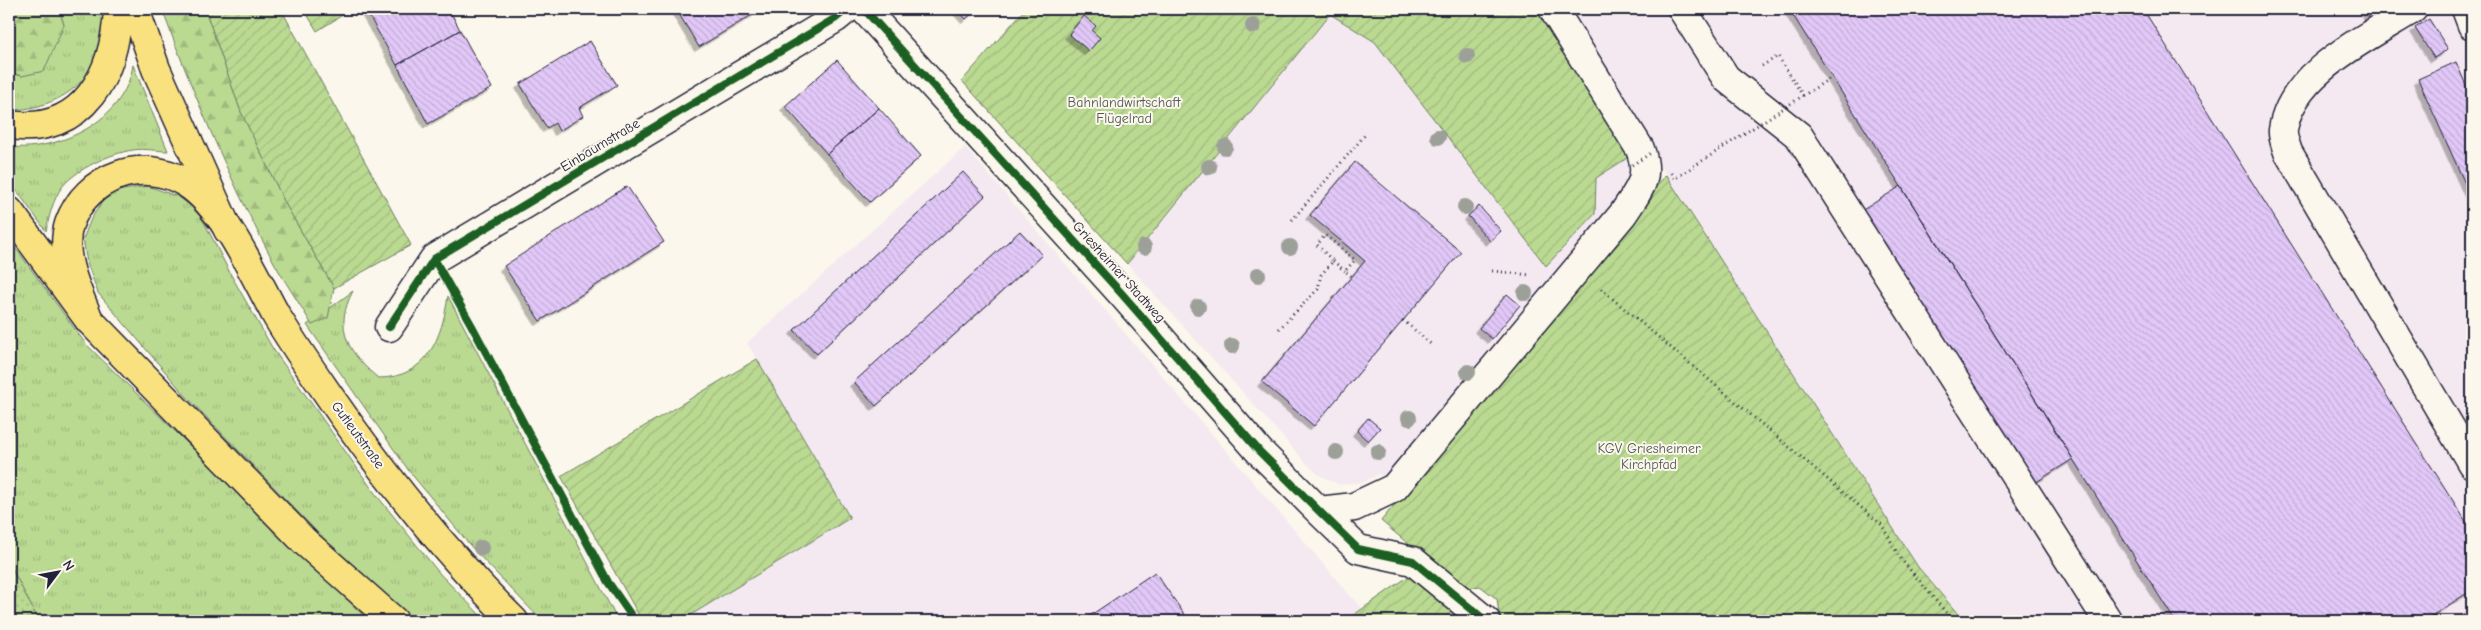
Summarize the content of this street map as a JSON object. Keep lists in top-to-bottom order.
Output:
{
  "streets": {
    "main road": ["Gutleutstraße"],
    "street": ["Einbaumstraße", "Griesheimer Stadtweg"]
  },
  "parks": ["Bahnlandwirtschaft Flügelrad", "KGV Griesheimer Kirchpfad"],
  "north": "top right"
}
